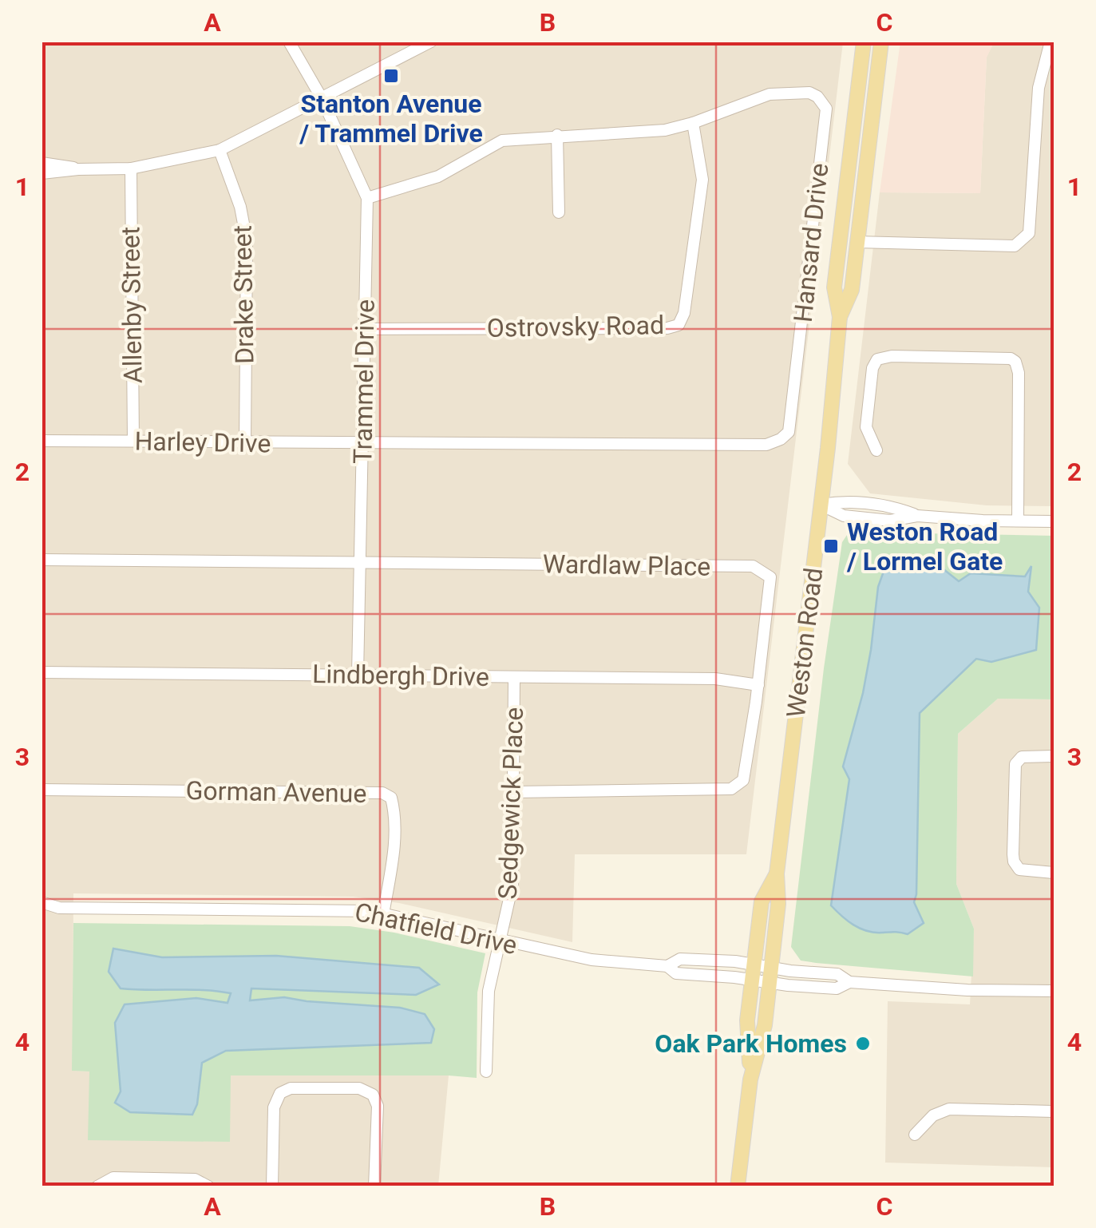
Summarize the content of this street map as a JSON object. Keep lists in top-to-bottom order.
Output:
{
  "streets": {
    "main road": ["Weston Road"],
    "street": [
      "Hansard Drive",
      "Drake Street",
      "Allenby Street",
      "Ostrovsky Road",
      "Trammel Drive",
      "Harley Drive",
      "Wardlaw Place",
      "Lindbergh Drive",
      "Gorman Avenue",
      "Sedgewick Place",
      "Chatfield Drive"
    ]
  },
  "crossings": [
    ["Hansard Drive", "Ostrovsky Road"],
    ["Hansard Drive", "Trammel Drive"],
    ["Hansard Drive", "Harley Drive"],
    ["Drake Street", "Harley Drive"],
    ["Allenby Street", "Harley Drive"],
    ["Ostrovsky Road", "Trammel Drive"],
    ["Trammel Drive", "Harley Drive"],
    ["Trammel Drive", "Wardlaw Place"],
    ["Trammel Drive", "Lindbergh Drive"],
    ["Wardlaw Place", "Lindbergh Drive"],
    ["Wardlaw Place", "Sedgewick Place"],
    ["Weston Road", "Chatfield Drive"],
    ["Lindbergh Drive", "Sedgewick Place"],
    ["Gorman Avenue", "Chatfield Drive"],
    ["Sedgewick Place", "Chatfield Drive"]
  ],
  "places": {
    "transit": ["Stanton Avenue / Trammel Drive", "Weston Road / Lormel Gate"],
    "other": ["Oak Park Homes"]
  },
  "grid": {
    "columns": ["A", "B", "C"],
    "rows": [
      "1",
      "2",
      "3",
      "4"
    ]
  }
}
